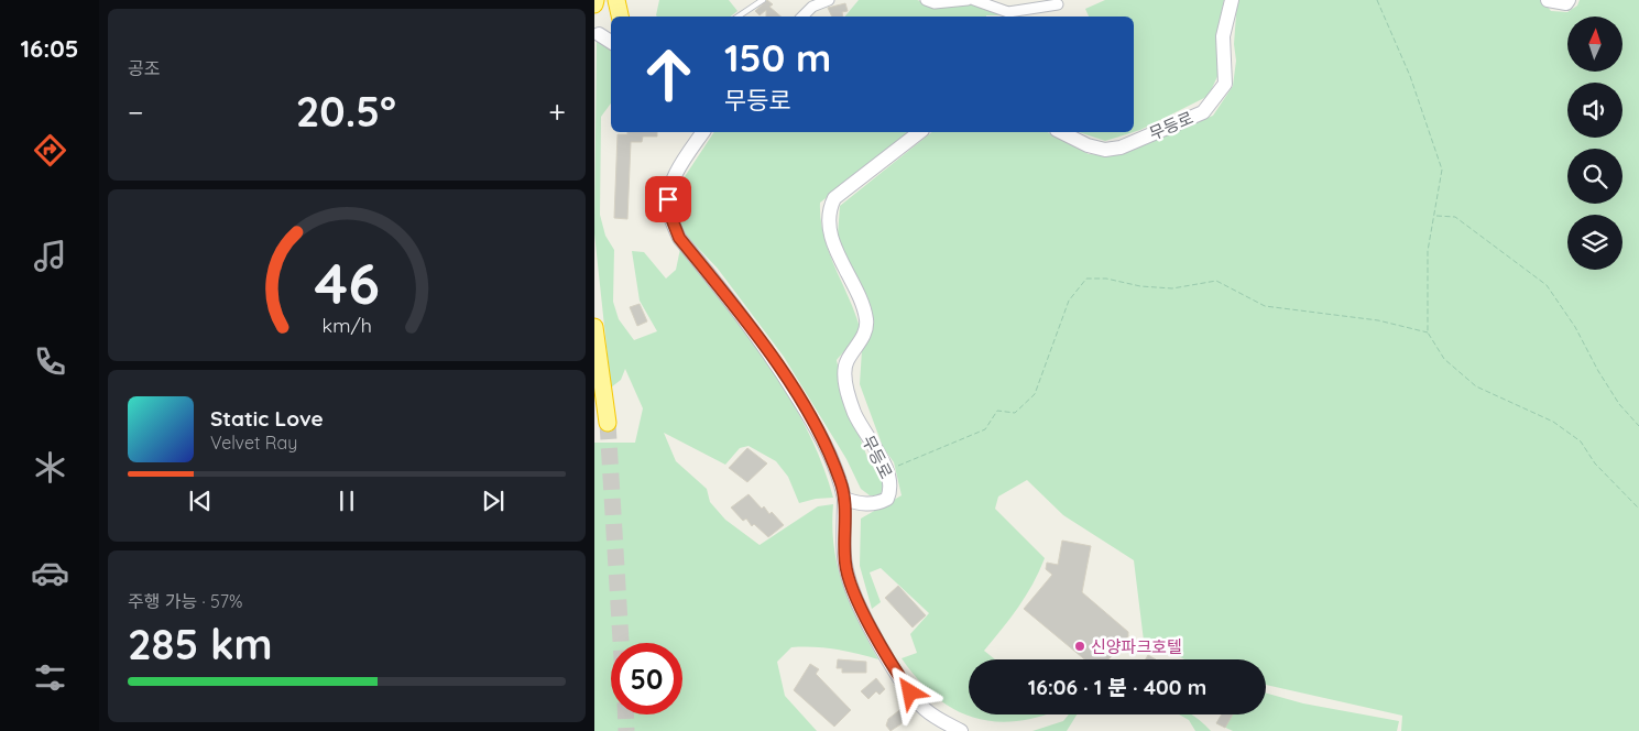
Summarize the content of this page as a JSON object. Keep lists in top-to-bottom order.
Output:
{
  "streets": {
    "main road": ["무등로"]
  },
  "places": ["신양파크호텔"],
  "north": "top",
  "page": {
    "tabs": "16:05",
    "tile": [
      "공조",
      ["주행 가능 · 57%", "285 km"]
    ],
    "turn": ["150 m", "무등로"],
    "heat": ["−", "20.5°", "+"],
    "song": ["Static Love", "Velvet Ray"],
    "limit": "50",
    "trip": "16:06 · 1 분 · 400 m",
    "gauge": ["46", "km/h"]
  }
}
